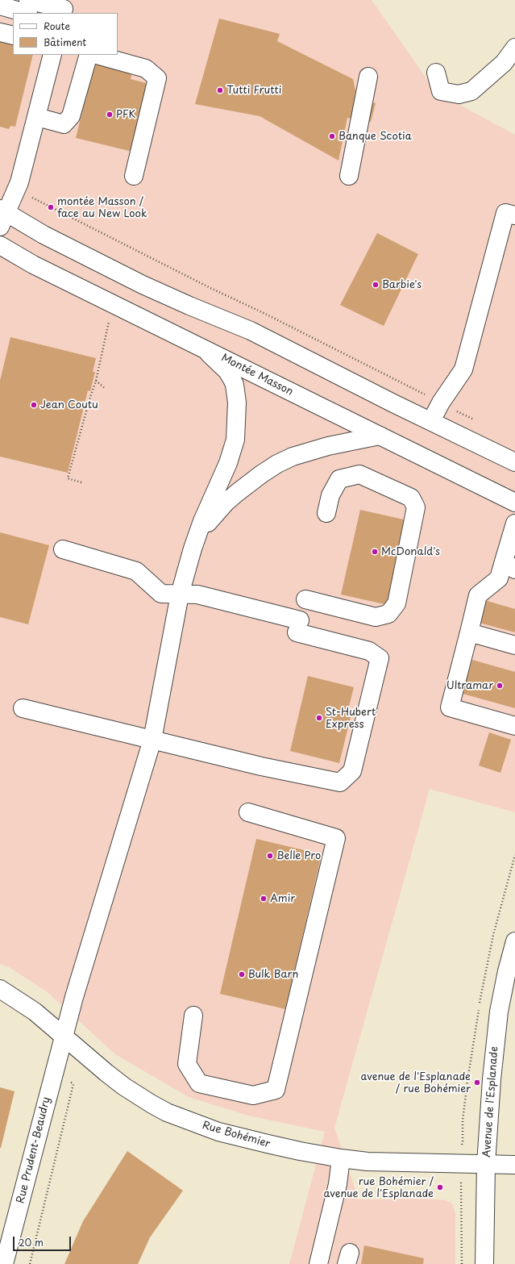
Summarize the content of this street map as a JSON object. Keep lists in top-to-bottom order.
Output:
{
  "streets": {
    "main road": [
      "Montée Masson",
      "Avenue de l'Esplanade",
      "Rue Bohémier",
      "Rue Prudent-Beaudry"
    ]
  },
  "crossings": [
    ["Avenue de l'Esplanade", "Rue Bohémier"],
    ["Rue Bohémier", "Rue Prudent-Beaudry"]
  ],
  "places": [
    "Tutti Frutti",
    "PFK",
    "Banque Scotia",
    "montée Masson / face au New Look",
    "Barbie's",
    "Jean Coutu",
    "McDonald's",
    "Ultramar",
    "St-Hubert Express",
    "Belle Pro",
    "Amir",
    "Bulk Barn",
    "avenue de l'Esplanade / rue Bohémier",
    "rue Bohémier / avenue de l'Esplanade"
  ],
  "legend": ["Route", "Bâtiment"],
  "scale_bar": "20 m"
}
